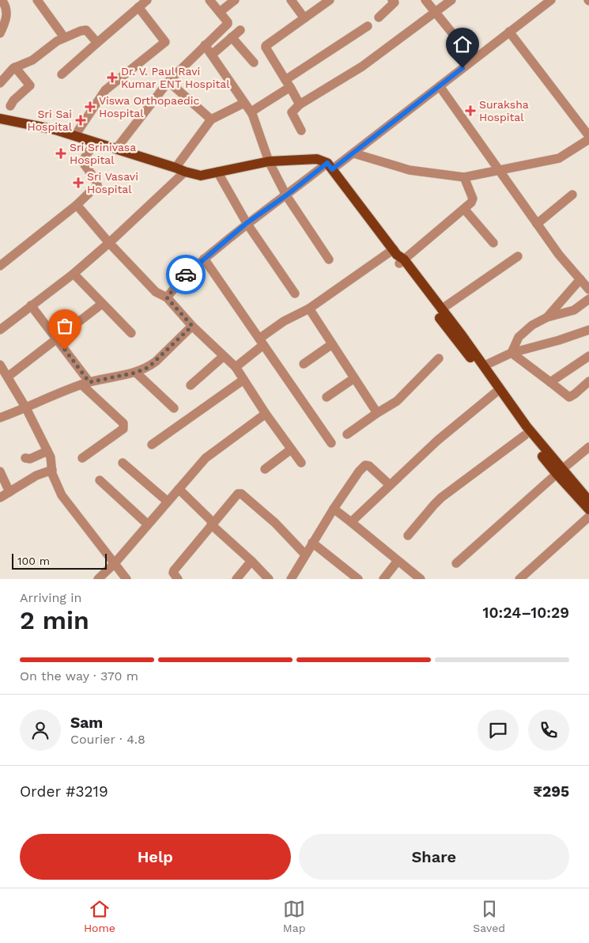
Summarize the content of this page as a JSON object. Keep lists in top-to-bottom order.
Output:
{
  "places": {
    "health": [
      "Dr. V. Paul Ravi Kumar ENT Hospital",
      "Viswa Orthopaedic Hospital",
      "Suraksha Hospital",
      "Sri Sai Hospital",
      "Sri Srinivasa Hospital",
      "Sri Vasavi Hospital"
    ]
  },
  "scale_bar": "100 m",
  "page": {
    "scale": "100 m",
    "heading": ["2 min", "Arriving in", "10:24–10:29"],
    "panel": [
      "Sam",
      "Courier · 4.8",
      "Order #3219",
      "₹295"
    ],
    "bar": "On the way · 370 m",
    "buttons": ["Help", "Share"],
    "tabs": ["Home", "Map", "Saved"]
  }
}
